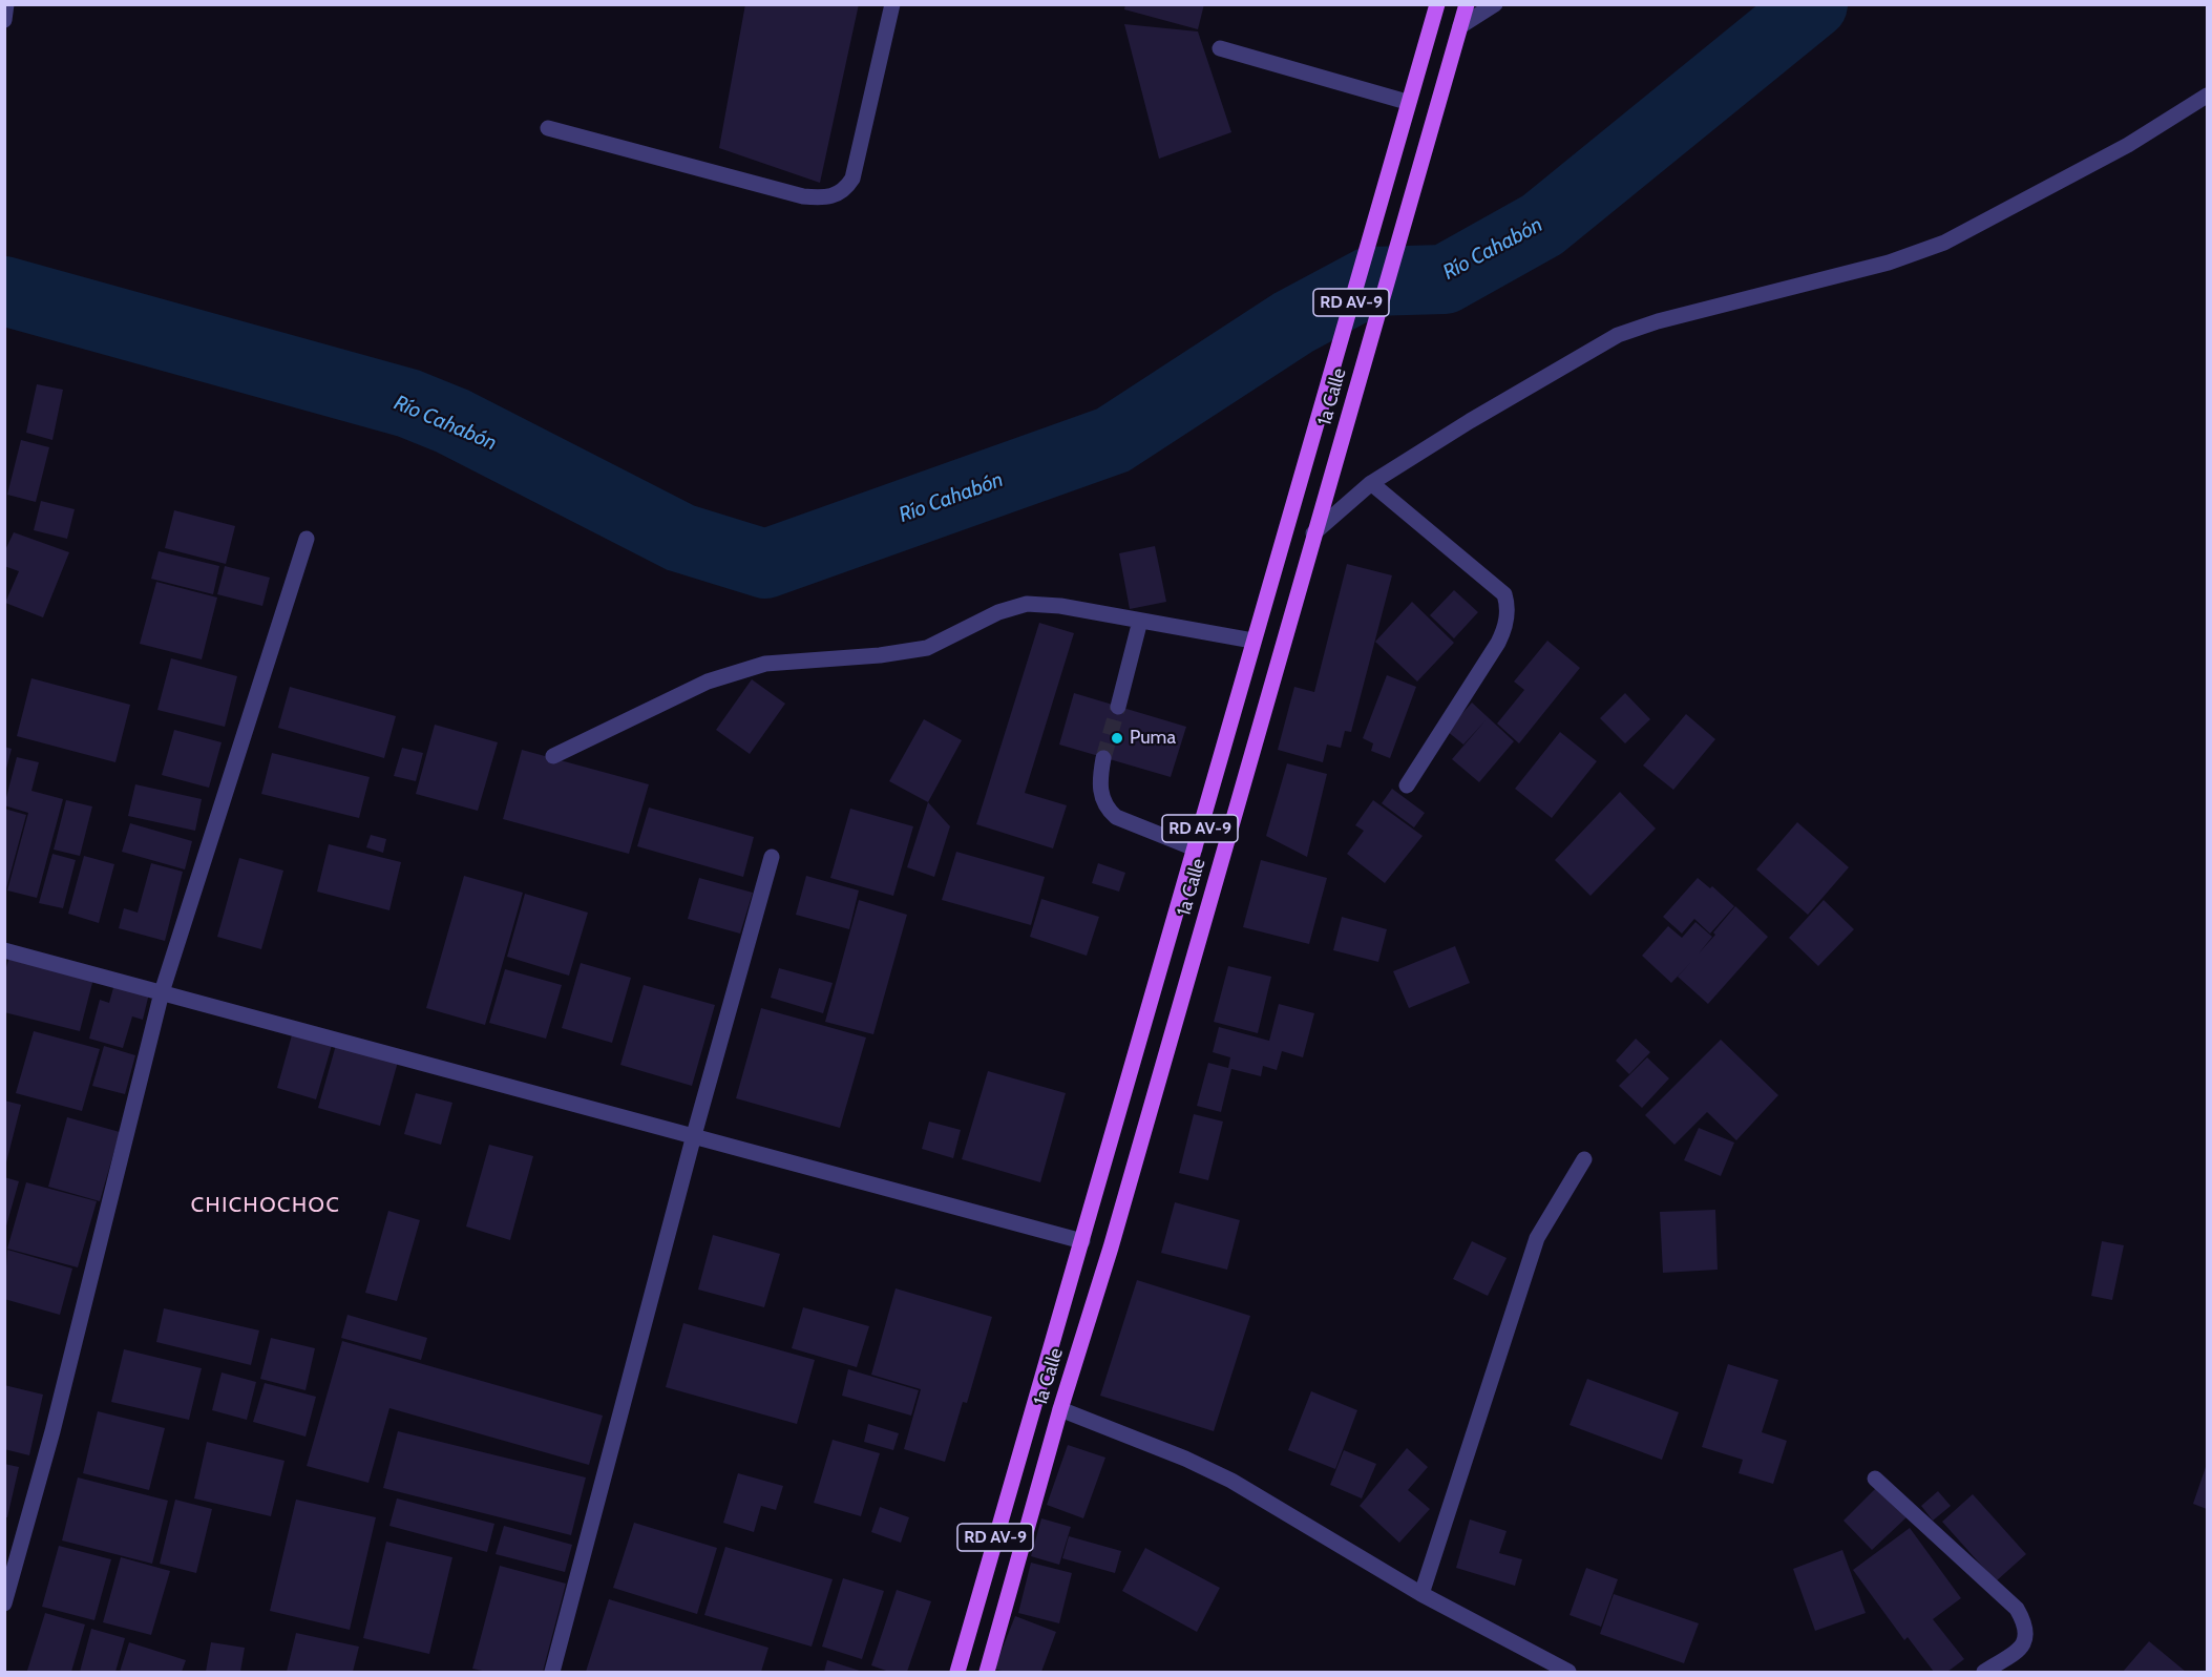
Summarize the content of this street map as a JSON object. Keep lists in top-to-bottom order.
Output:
{
  "streets": {
    "main road": ["RD AV-9", "1a Calle"]
  },
  "districts": ["CHICHOCHOC"],
  "water": ["Río Cahabón"],
  "places": ["Puma"]
}
